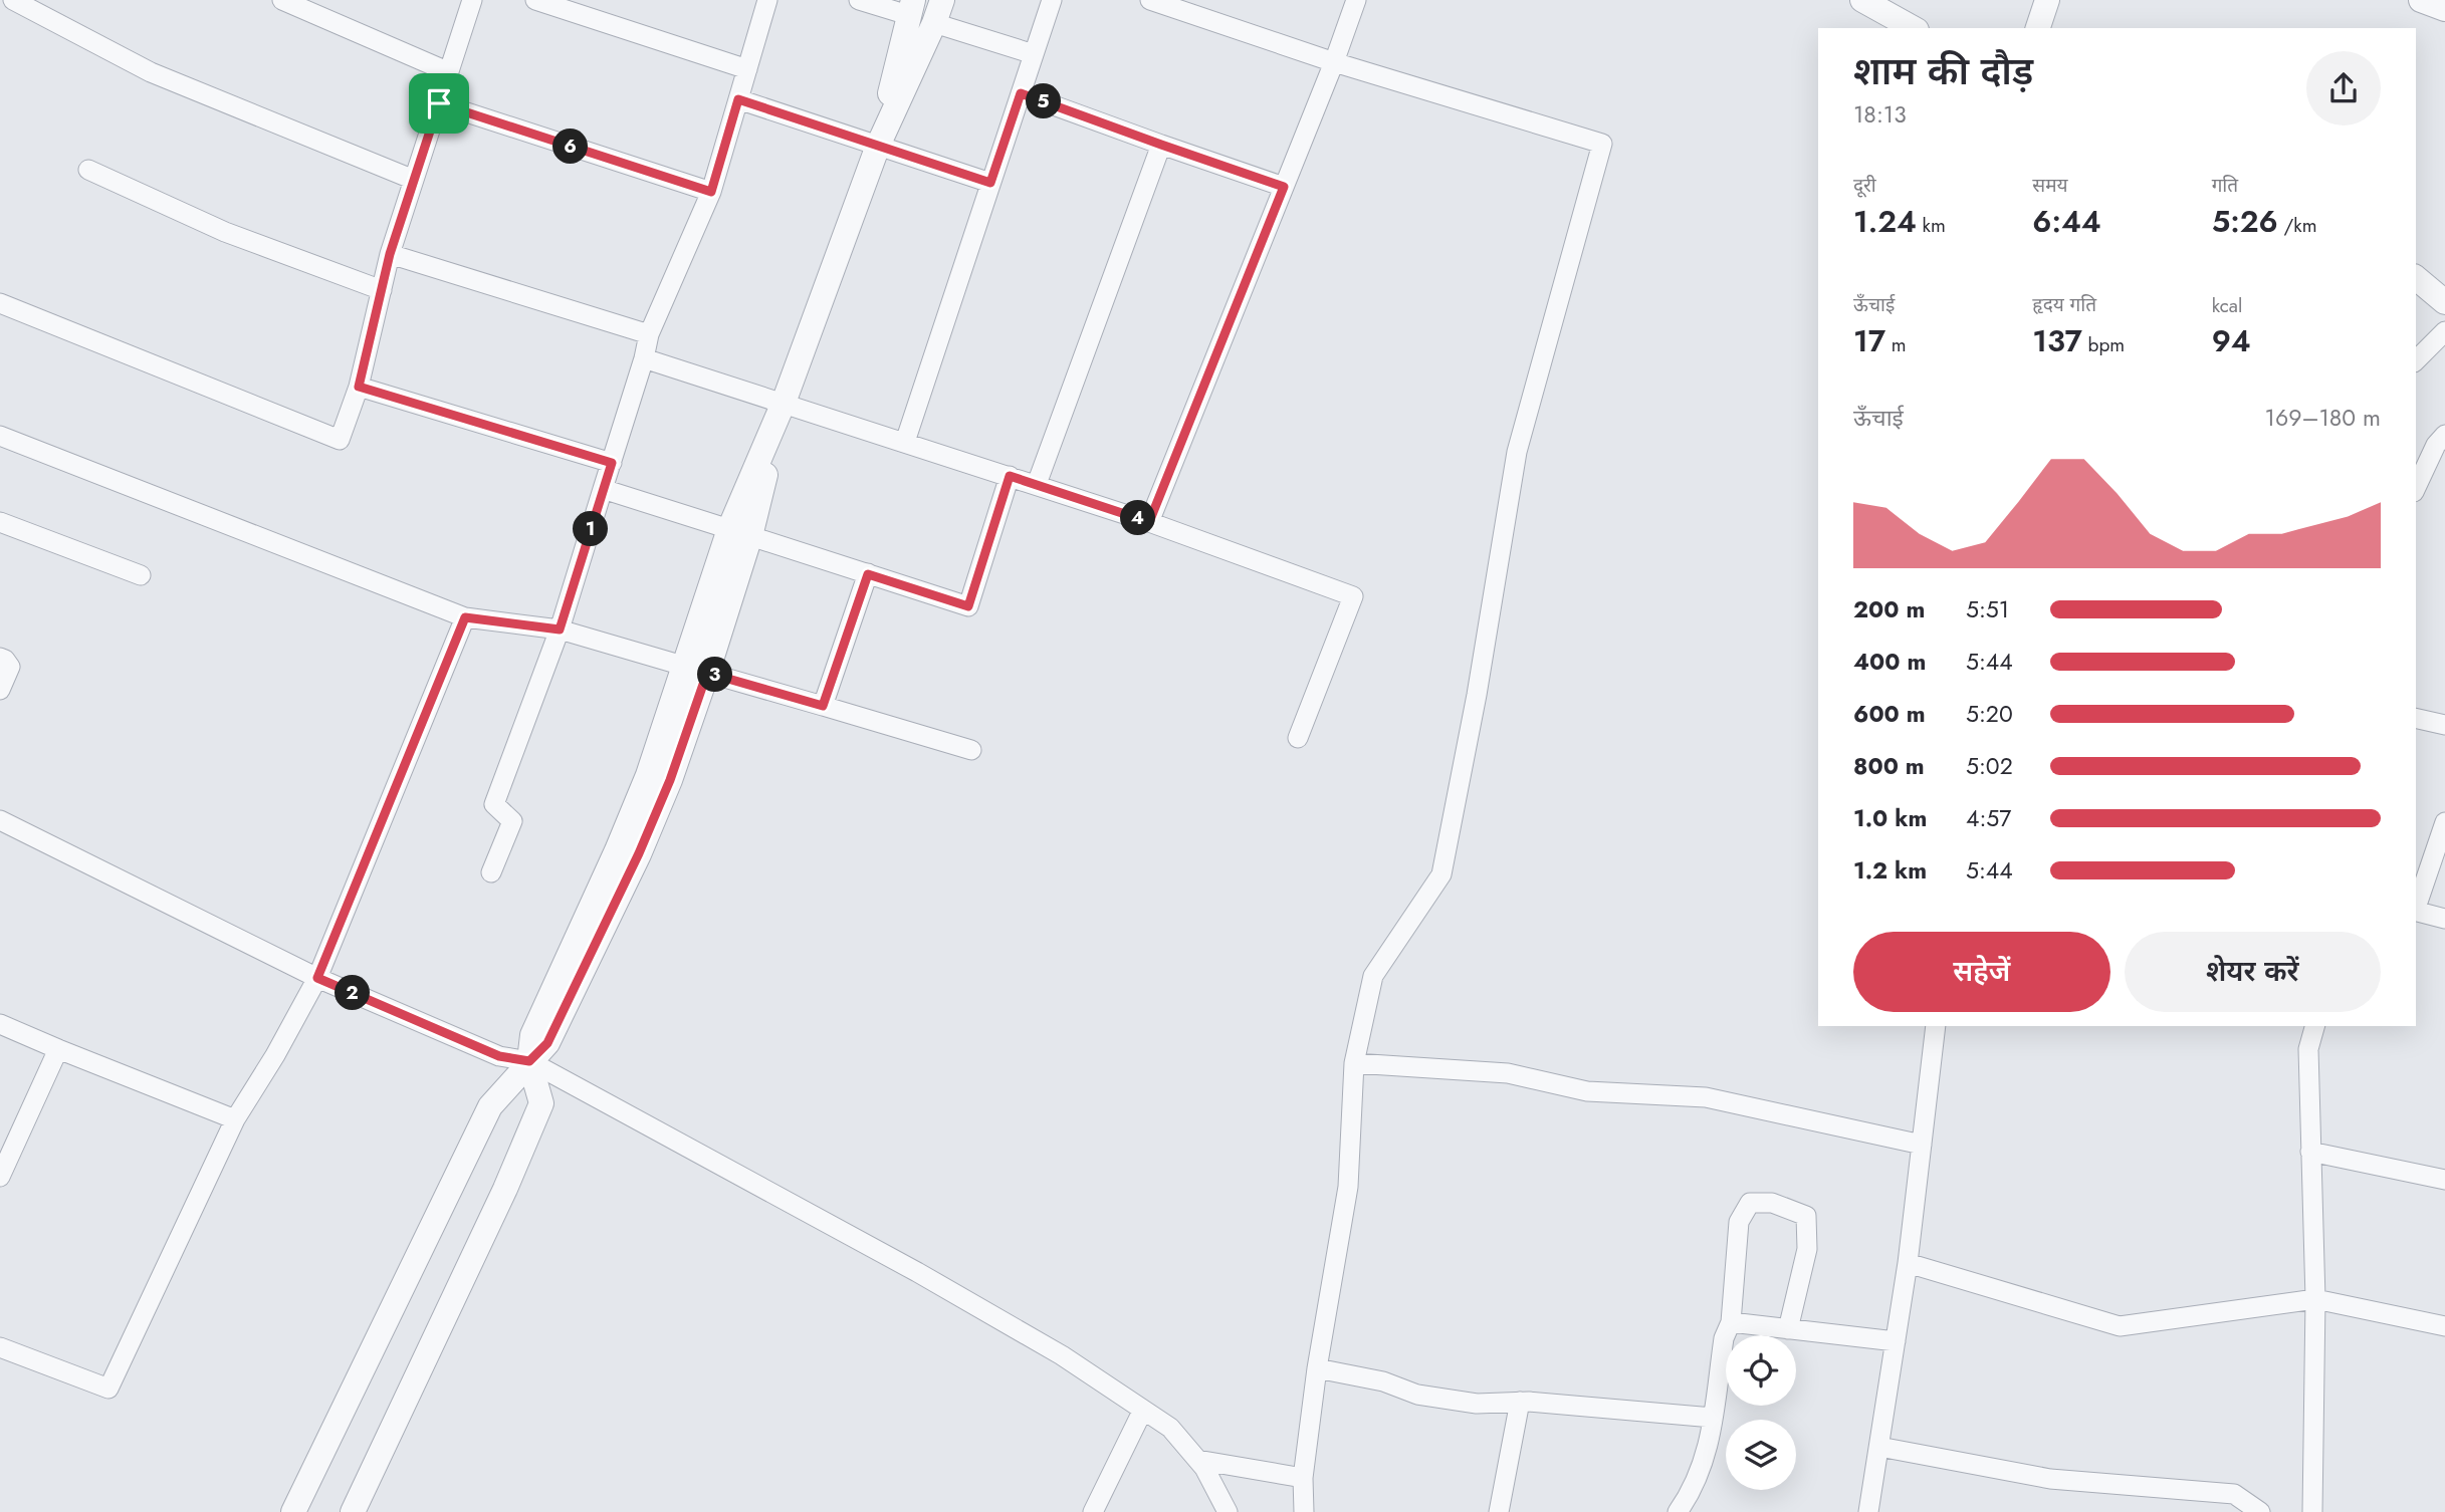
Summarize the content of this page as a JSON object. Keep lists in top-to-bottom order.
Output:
{
  "page": {
    "heading": ["शाम की दौड़", "18:13"],
    "pins": [
      "5",
      "6",
      "4",
      "1",
      "3",
      "2"
    ],
    "stats": [
      ["दूरी", "1.24 km"],
      ["समय", "6:44"],
      ["गति", "5:26 /km"],
      ["ऊँचाई", "17 m"],
      ["हृदय गति", "137 bpm"],
      ["kcal", "94"]
    ],
    "chart": ["ऊँचाई", "169–180 m"],
    "list": [
      {
        "name": "200 m",
        "note": "5:51"
      },
      {
        "name": "400 m",
        "note": "5:44"
      },
      {
        "name": "600 m",
        "note": "5:20"
      },
      {
        "name": "800 m",
        "note": "5:02"
      },
      {
        "name": "1.0 km",
        "note": "4:57"
      },
      {
        "name": "1.2 km",
        "note": "5:44"
      }
    ],
    "buttons": ["सहेजें", "शेयर करें"]
  }
}
